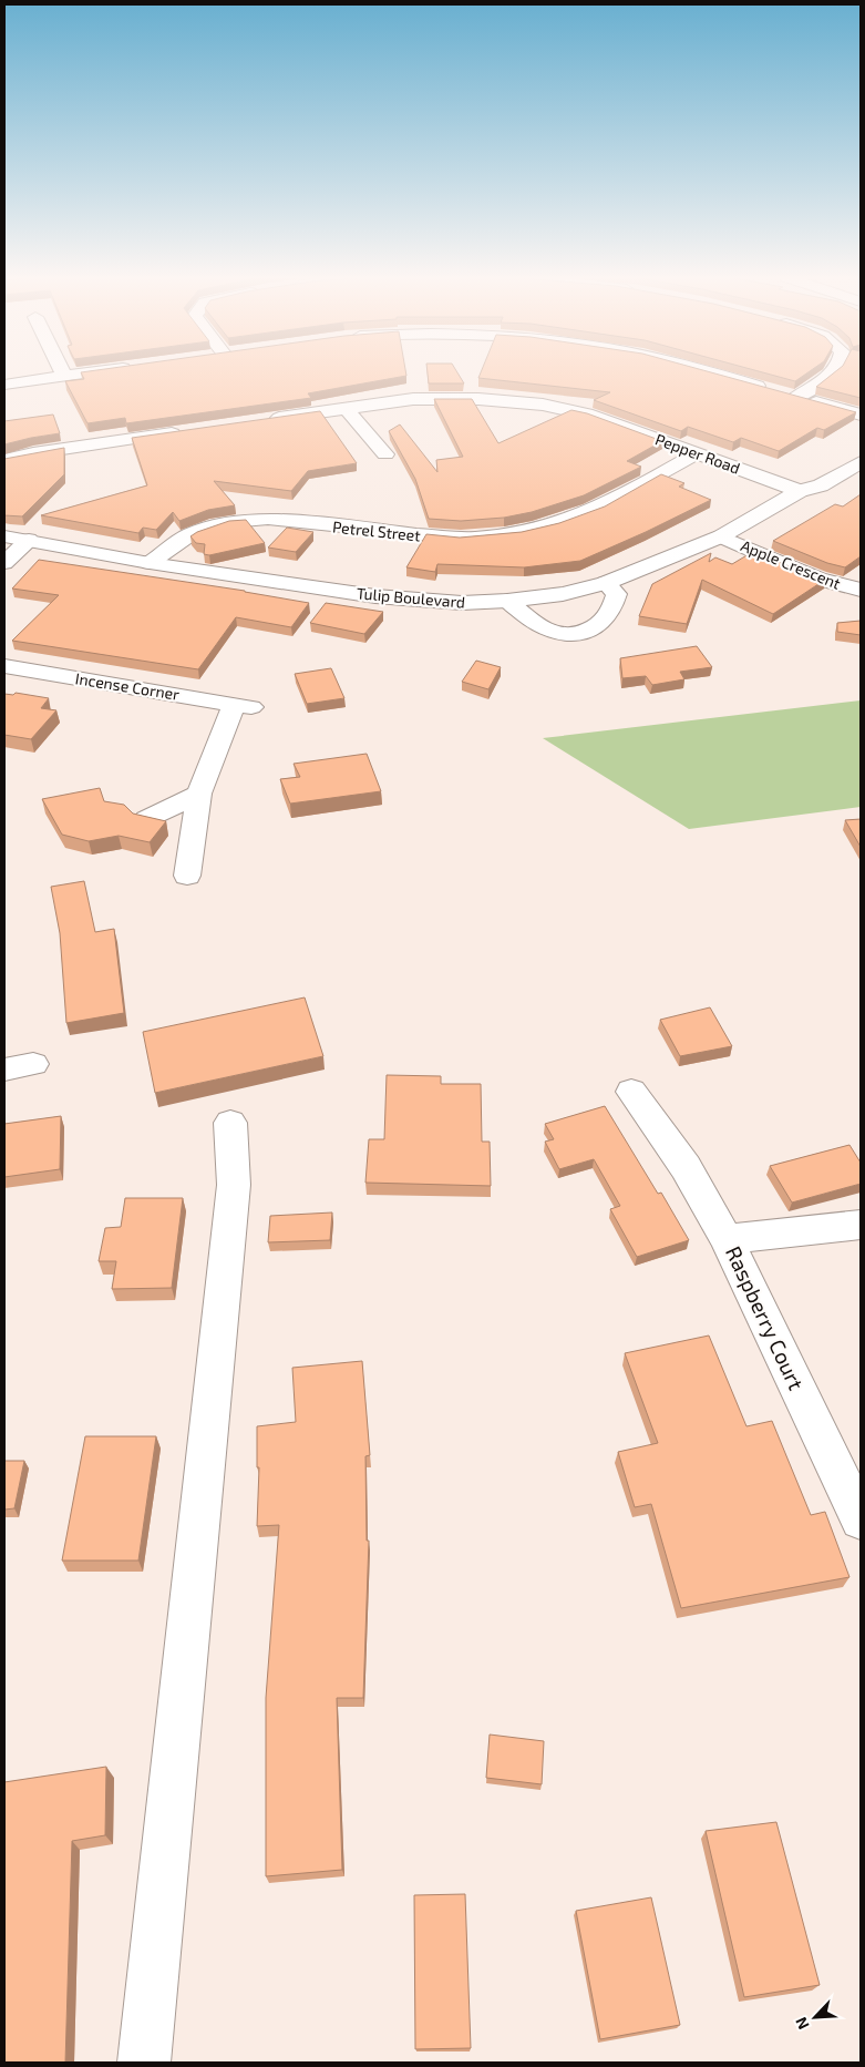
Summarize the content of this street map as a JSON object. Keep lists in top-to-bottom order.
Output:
{
  "streets": {
    "main road": [
      "Pepper Road",
      "Petrel Street",
      "Apple Crescent",
      "Tulip Boulevard",
      "Incense Corner",
      "Raspberry Court"
    ]
  },
  "crossings": [
    ["Pepper Road", "Petrel Street"],
    ["Pepper Road", "Tulip Boulevard"],
    ["Petrel Street", "Tulip Boulevard"],
    ["Apple Crescent", "Tulip Boulevard"]
  ],
  "north": "bottom left"
}
